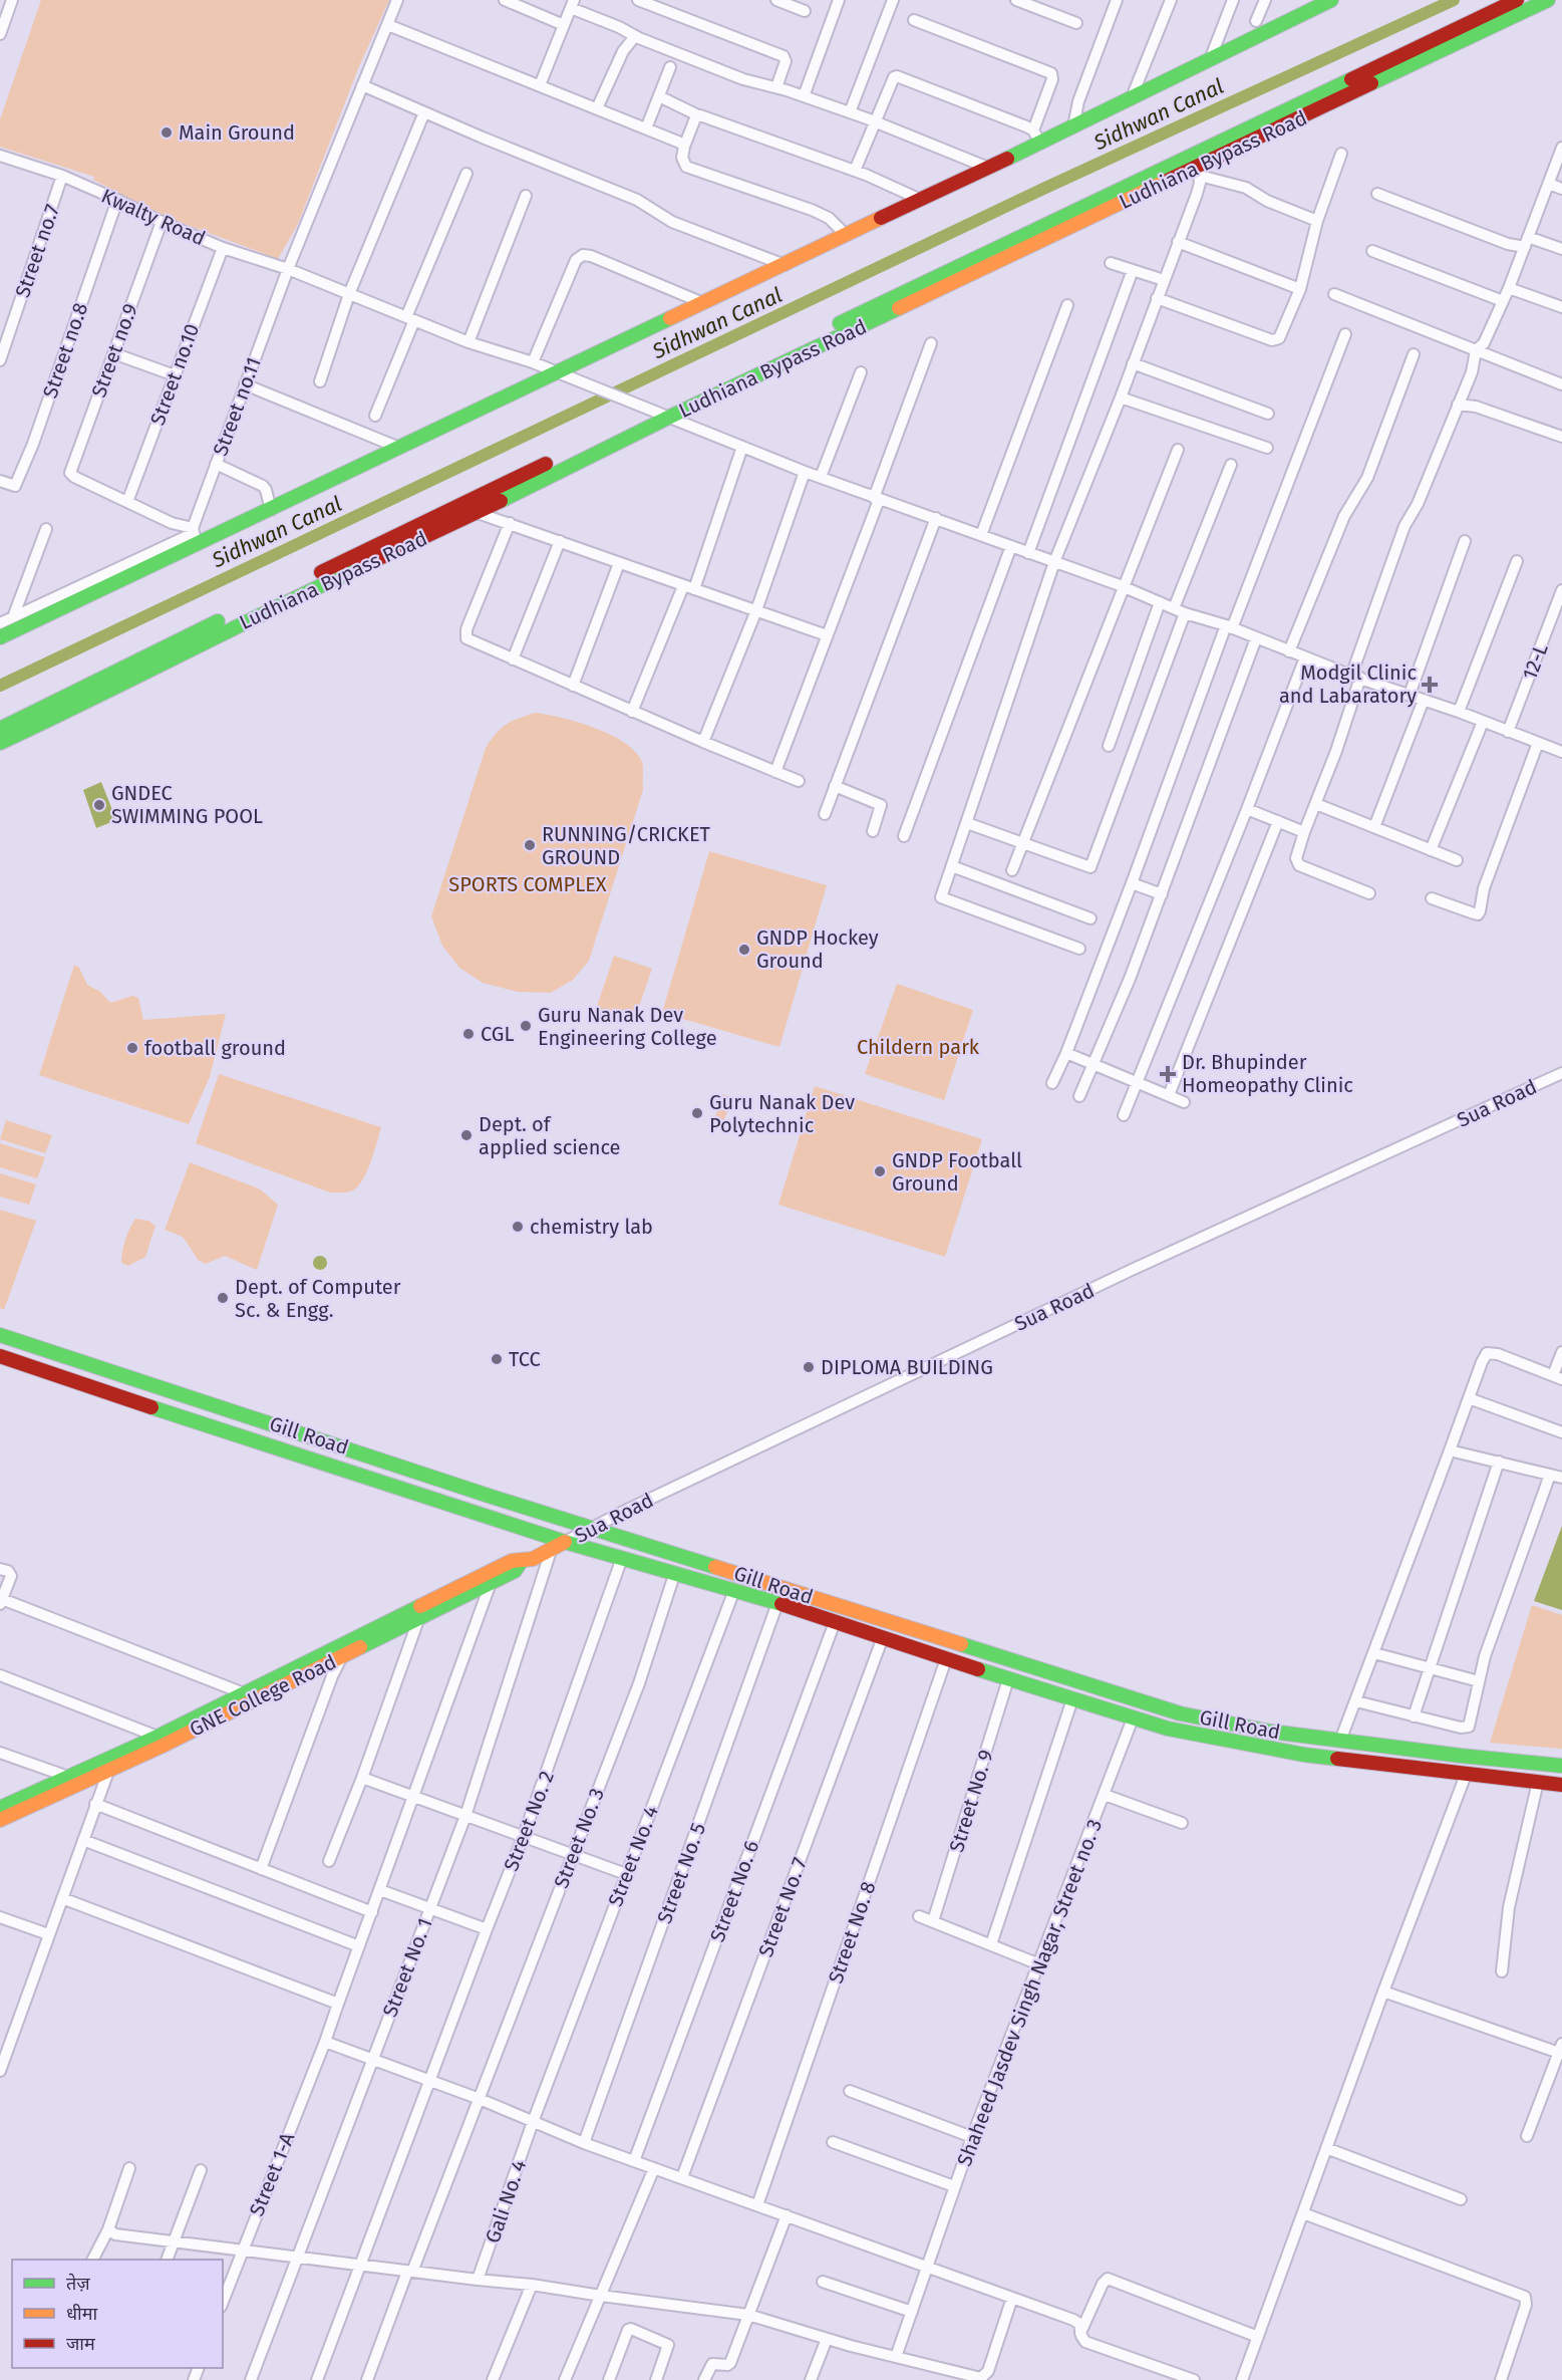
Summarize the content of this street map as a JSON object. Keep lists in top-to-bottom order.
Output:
{
  "streets": {
    "main road": [
      "Ludhiana Bypass Road",
      "Sua Road",
      "Gill Road",
      "GNE College Road"
    ],
    "street": [
      "Kwalty Road",
      "Street no.7",
      "Street no.8",
      "Street no.9",
      "Street no.10",
      "Street no.11",
      "12-L",
      "Street No. 9",
      "Street No. 2",
      "Street No. 3",
      "Street No. 4",
      "Street No. 5",
      "Street No. 6",
      "Street No. 7",
      "Street No. 8",
      "Street No. 1",
      "Shaheed Jasdev Singh Nagar, Street no. 3",
      "Street 1-A",
      "Gali No. 4"
    ]
  },
  "crossings": [
    ["Ludhiana Bypass Road", "Kwalty Road"],
    ["Kwalty Road", "Street no.7"],
    ["Kwalty Road", "Street no.8"],
    ["Kwalty Road", "Street no.9"],
    ["Kwalty Road", "Street no.10"],
    ["Kwalty Road", "Street no.11"],
    ["Kwalty Road", "12-L"],
    ["Street no.9", "Street no.10"],
    ["Sua Road", "Gill Road"],
    ["Sua Road", "GNE College Road"],
    ["Sua Road", "Street No. 1"],
    ["Gill Road", "Street No. 9"],
    ["Gill Road", "Street No. 2"],
    ["Gill Road", "Street No. 3"],
    ["Gill Road", "Street No. 4"],
    ["Gill Road", "Street No. 5"],
    ["Gill Road", "Street No. 6"],
    ["Gill Road", "Street No. 7"],
    ["Gill Road", "Street No. 8"],
    ["Gill Road", "Shaheed Jasdev Singh Nagar, Street no. 3"],
    ["GNE College Road", "Street No. 1"],
    ["GNE College Road", "Street 1-A"],
    ["Street No. 4", "Gali No. 4"]
  ],
  "water": ["Sidhwan Canal"],
  "parks": ["SPORTS COMPLEX", "Childern park"],
  "places": {
    "other": [
      "Main Ground",
      "GNDEC SWIMMING POOL",
      "RUNNING/CRICKET GROUND",
      "GNDP Hockey Ground",
      "Guru Nanak Dev Engineering College",
      "CGL",
      "football ground",
      "Guru Nanak Dev Polytechnic",
      "Dept. of applied science",
      "GNDP Football Ground",
      "chemistry lab",
      "Dept. of Computer Sc. & Engg.",
      "TCC",
      "DIPLOMA BUILDING"
    ],
    "health": ["Modgil Clinic and Labaratory", "Dr. Bhupinder Homeopathy Clinic"]
  },
  "legend": ["तेज़", "धीमा", "जाम"]
}
